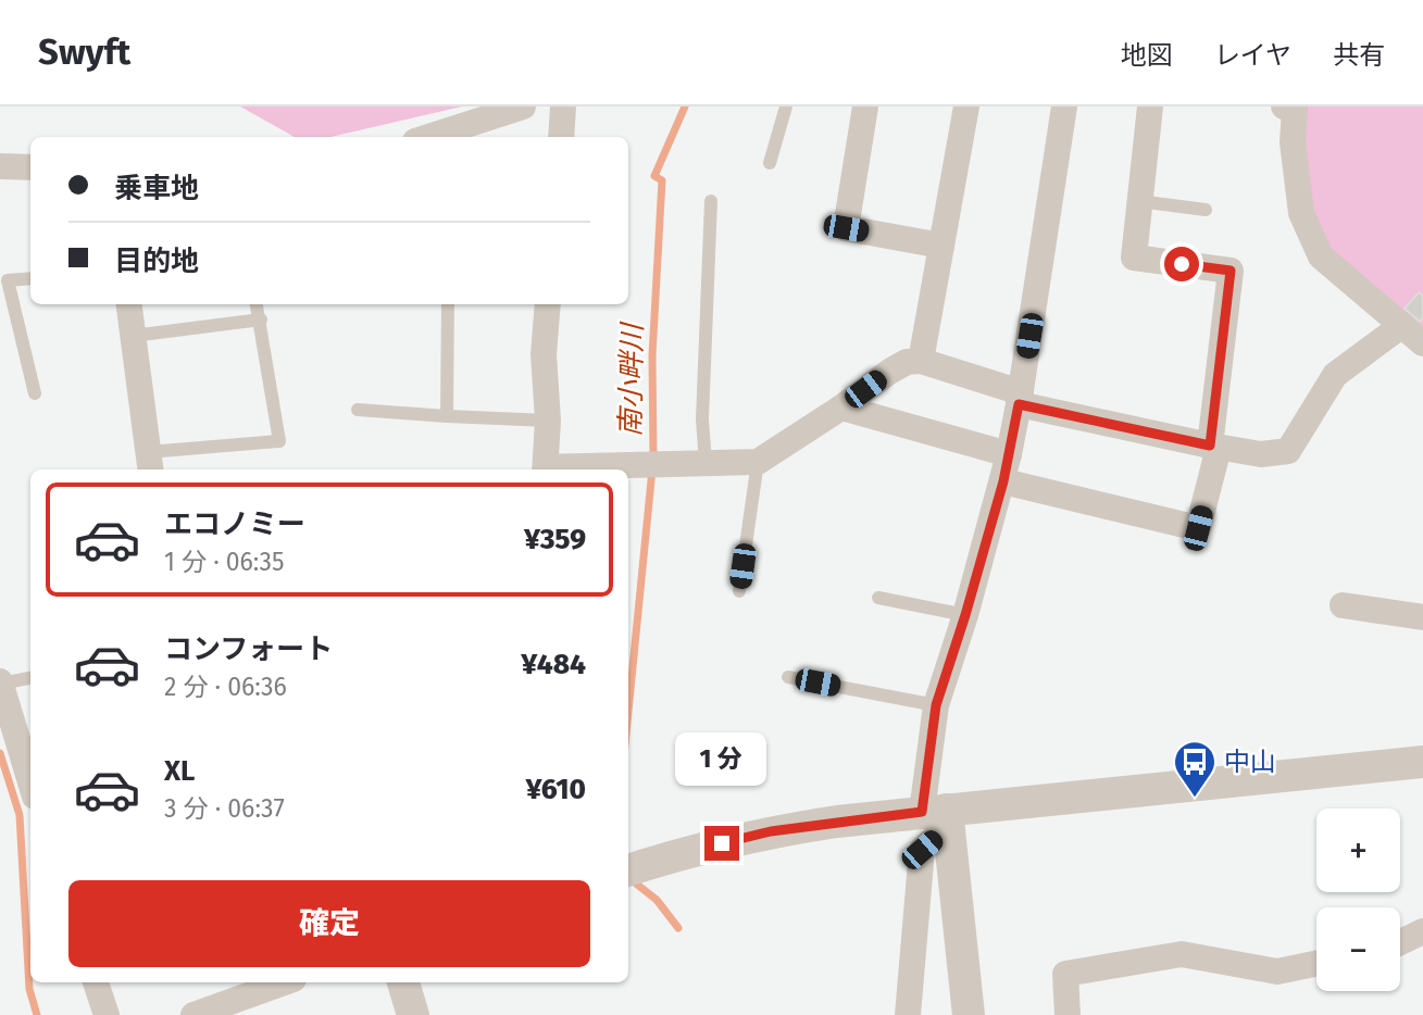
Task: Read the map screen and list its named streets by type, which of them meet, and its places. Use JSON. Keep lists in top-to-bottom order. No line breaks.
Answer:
{"water":["南小畔川"],"places":{"bus stop":["中山"]},"page":{"header":"Swyft","nav":["地図","レイヤ","共有"],"banner":["乗車地","目的地"],"list":[{"name":"エコノミー","note":"1 分 · 06:35","value":"¥359"},{"name":"コンフォート","note":"2 分 · 06:36","value":"¥484"},{"name":"XL","note":"3 分 · 06:37","value":"¥610"}],"bubble":"1 分","map_buttons":["+","−"],"buttons":"確定"}}
